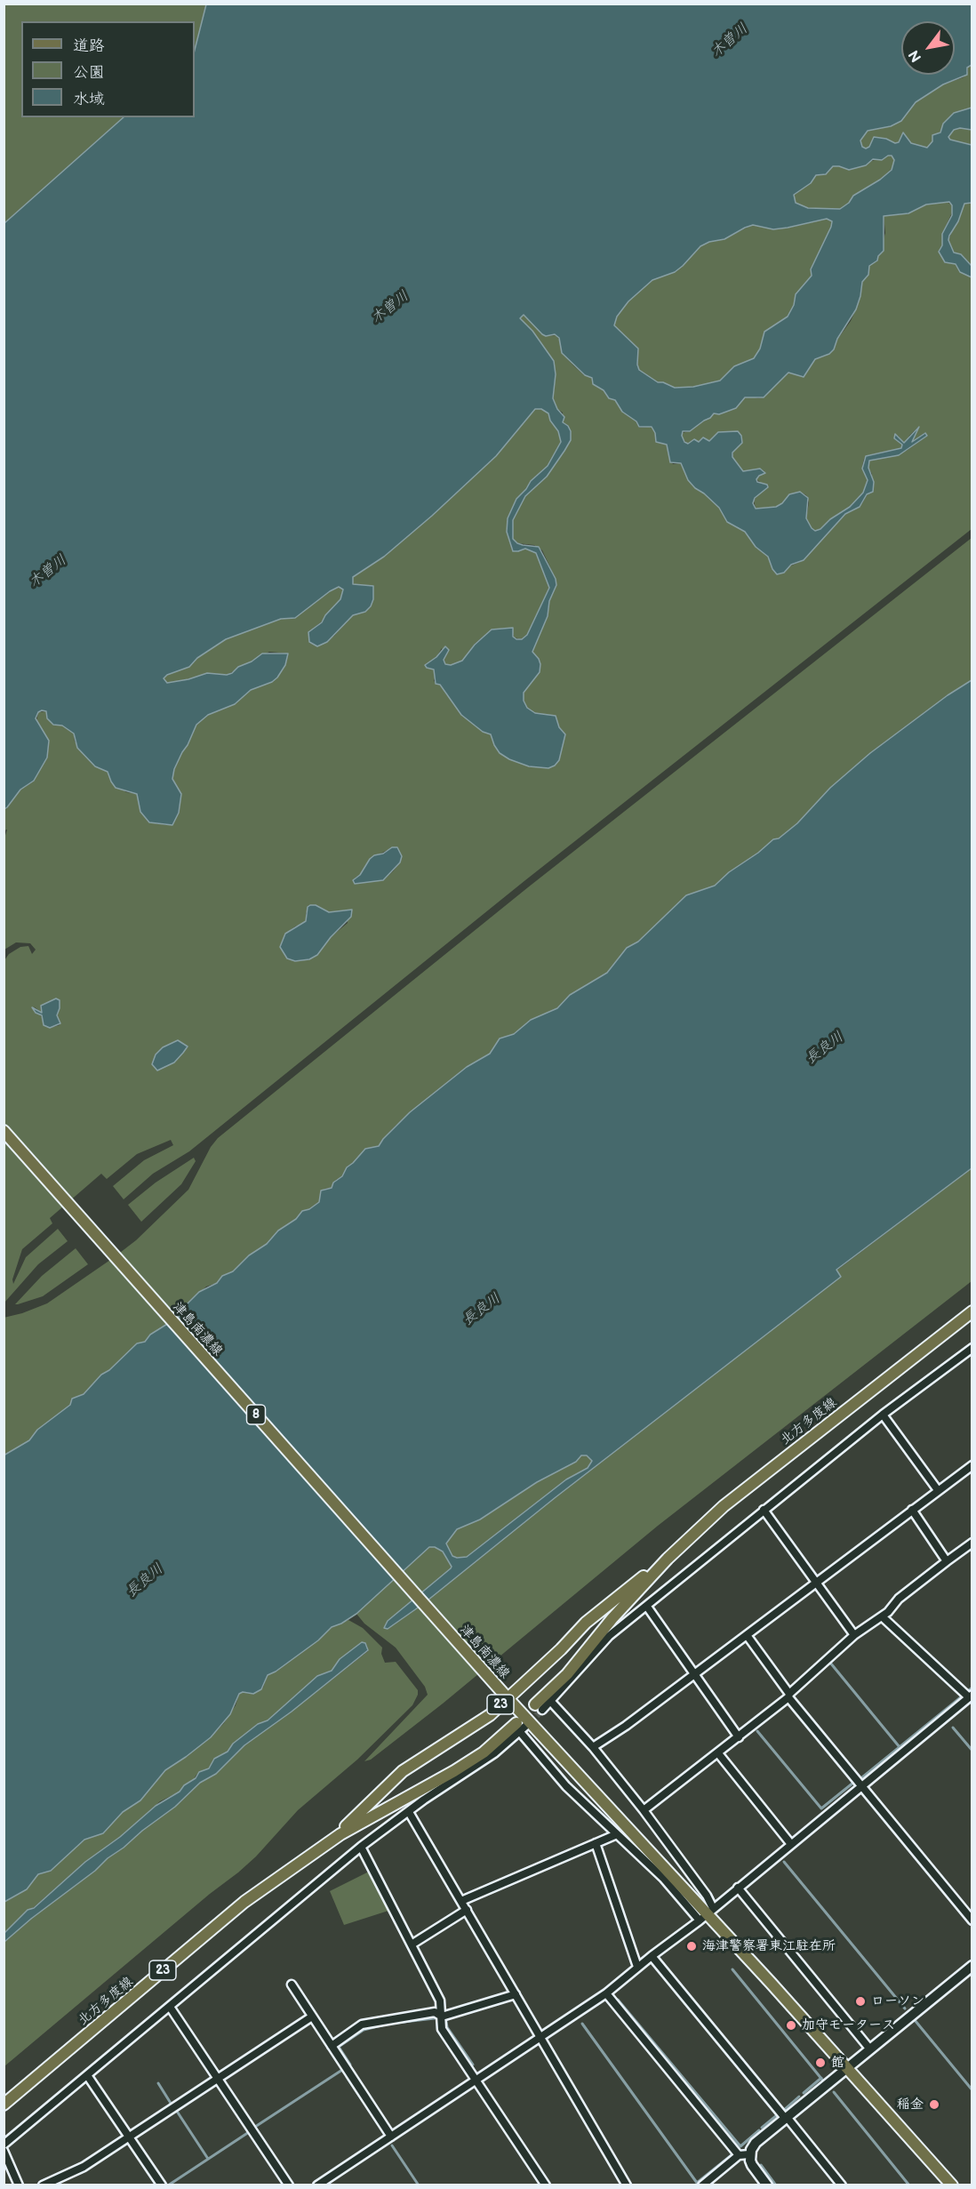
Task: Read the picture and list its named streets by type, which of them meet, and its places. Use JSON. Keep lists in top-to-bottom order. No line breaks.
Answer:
{"streets":{"main road":["津島南濃線","8","北方多度線","23"]},"crossings":[["津島南濃線","23"],["北方多度線","23"]],"water":["木曽川","長良川"],"places":["海津警察署東江駐在所","ローソン","加守モータース","館","稲金"],"legend":["道路","公園","水域"],"north":"bottom left"}
